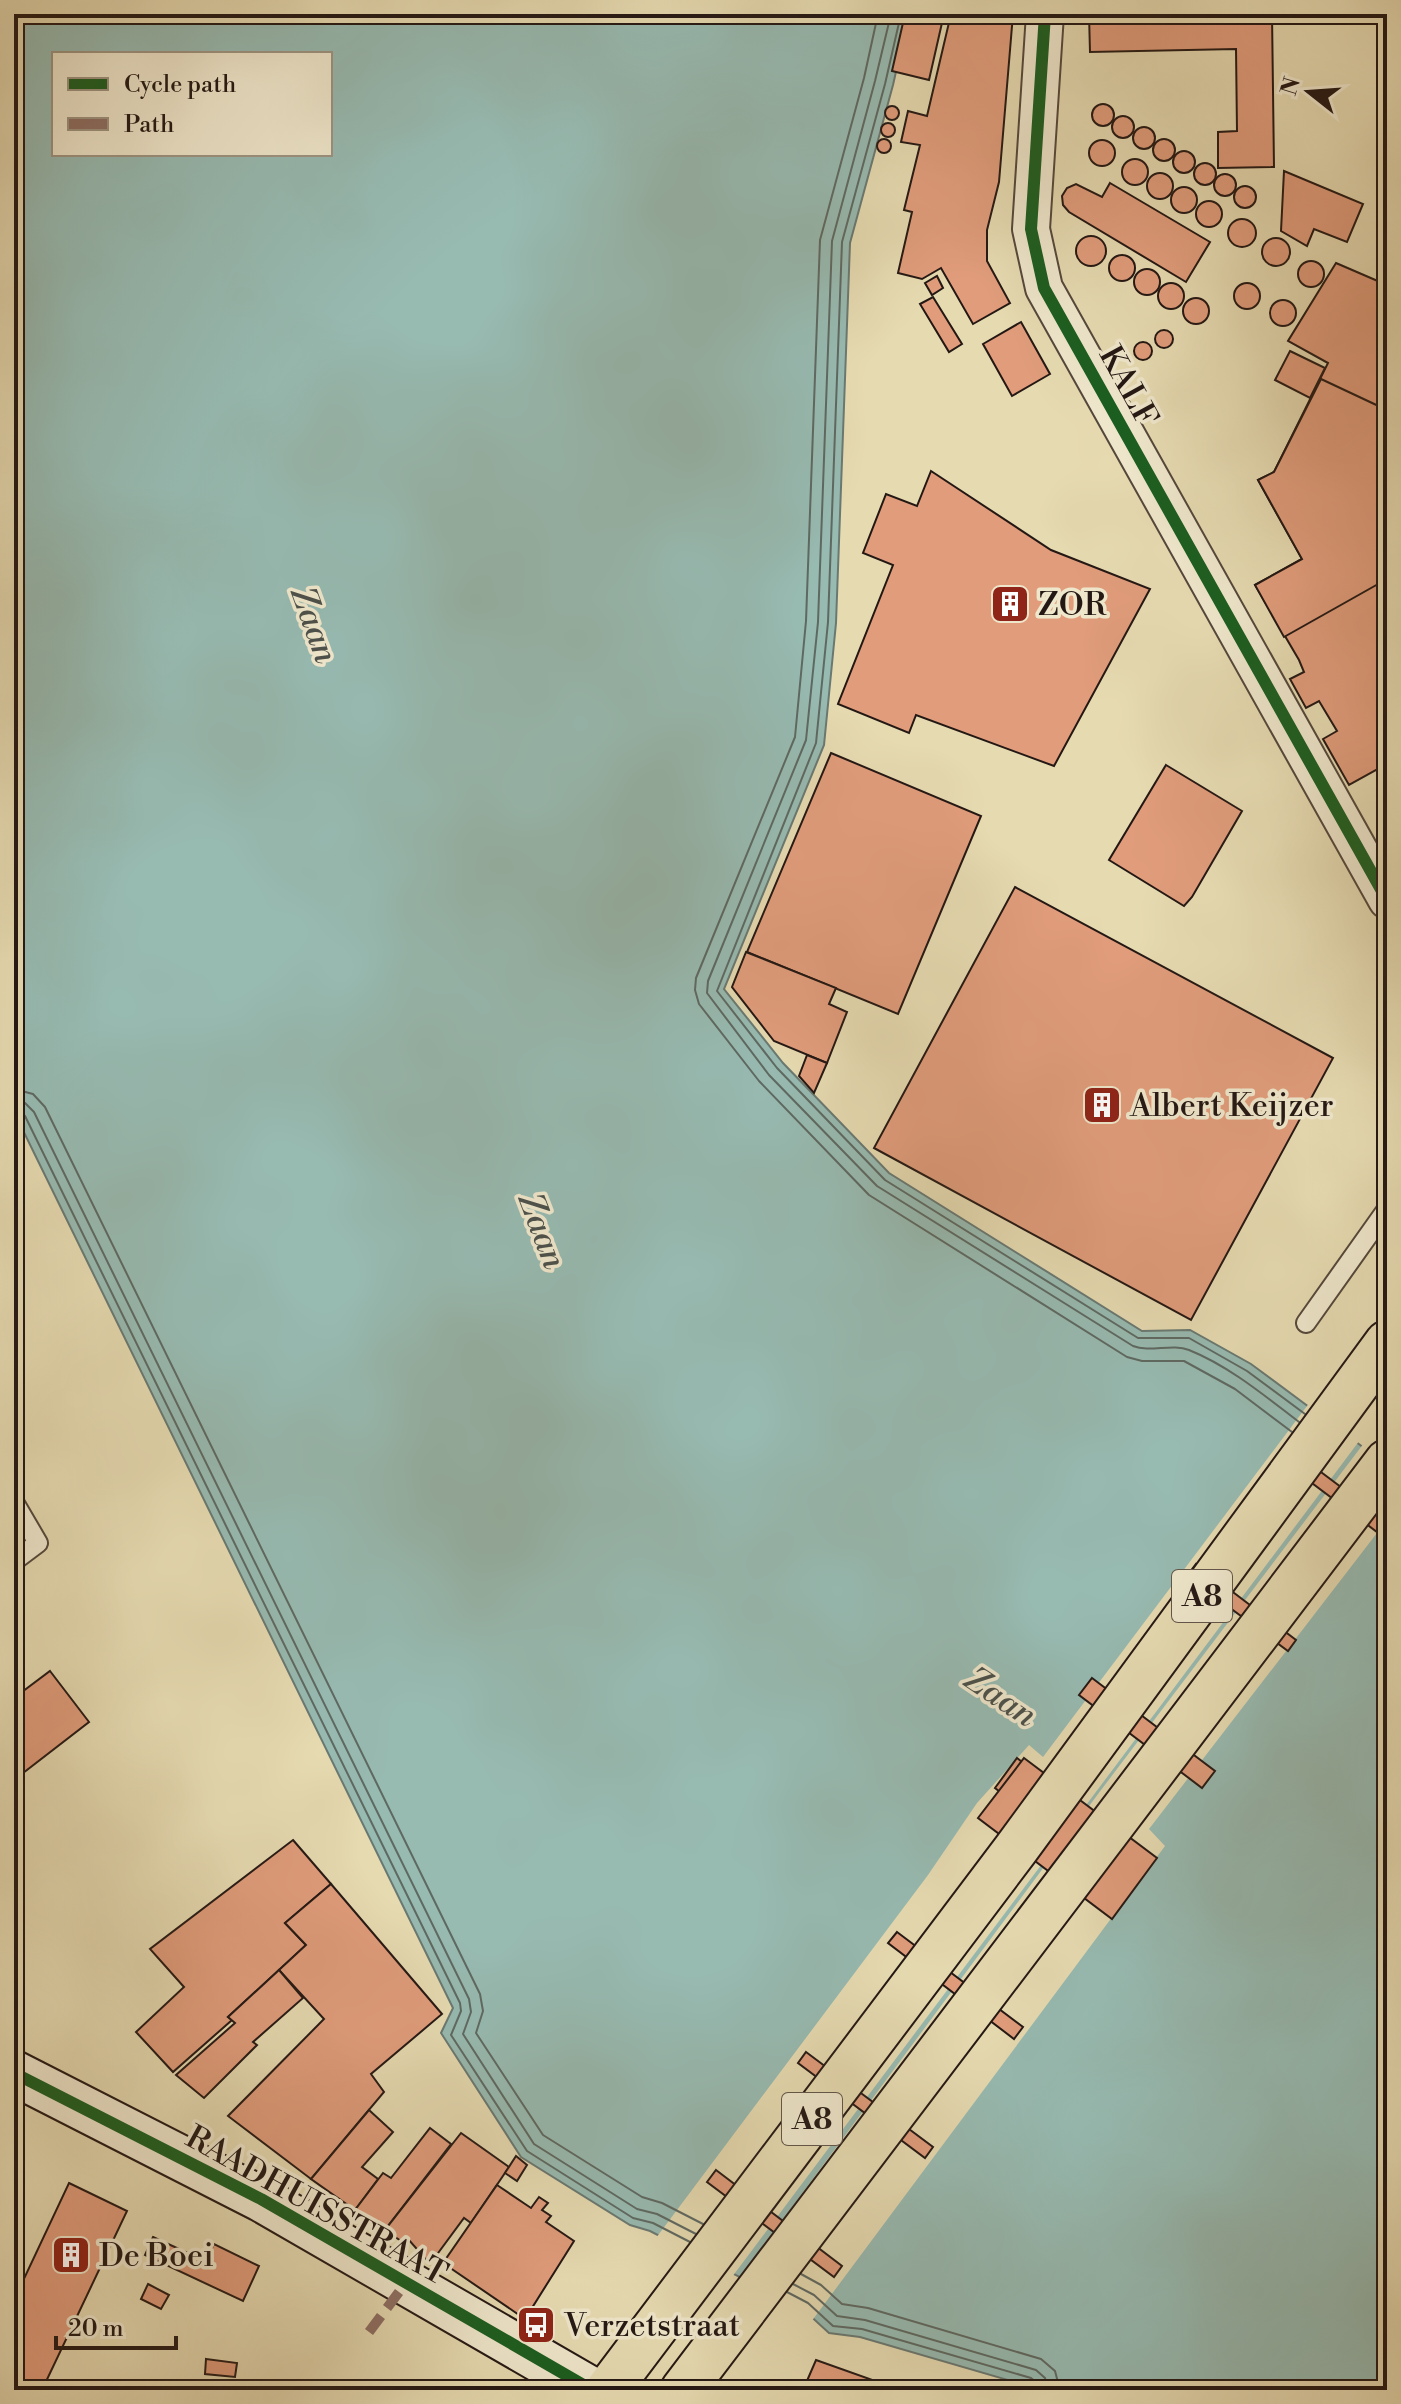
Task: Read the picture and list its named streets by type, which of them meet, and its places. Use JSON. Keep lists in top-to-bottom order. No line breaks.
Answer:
{"streets":{"highway":["A8"],"street":["KALF","RAADHUISSTRAAT"]},"water":["Zaan"],"places":{"building":["ZOR","Albert Keijzer","De Boei"],"bus stop":["Verzetstraat"]},"legend":["Cycle path","Path"],"scale_bar":"20 m","north":"left"}
